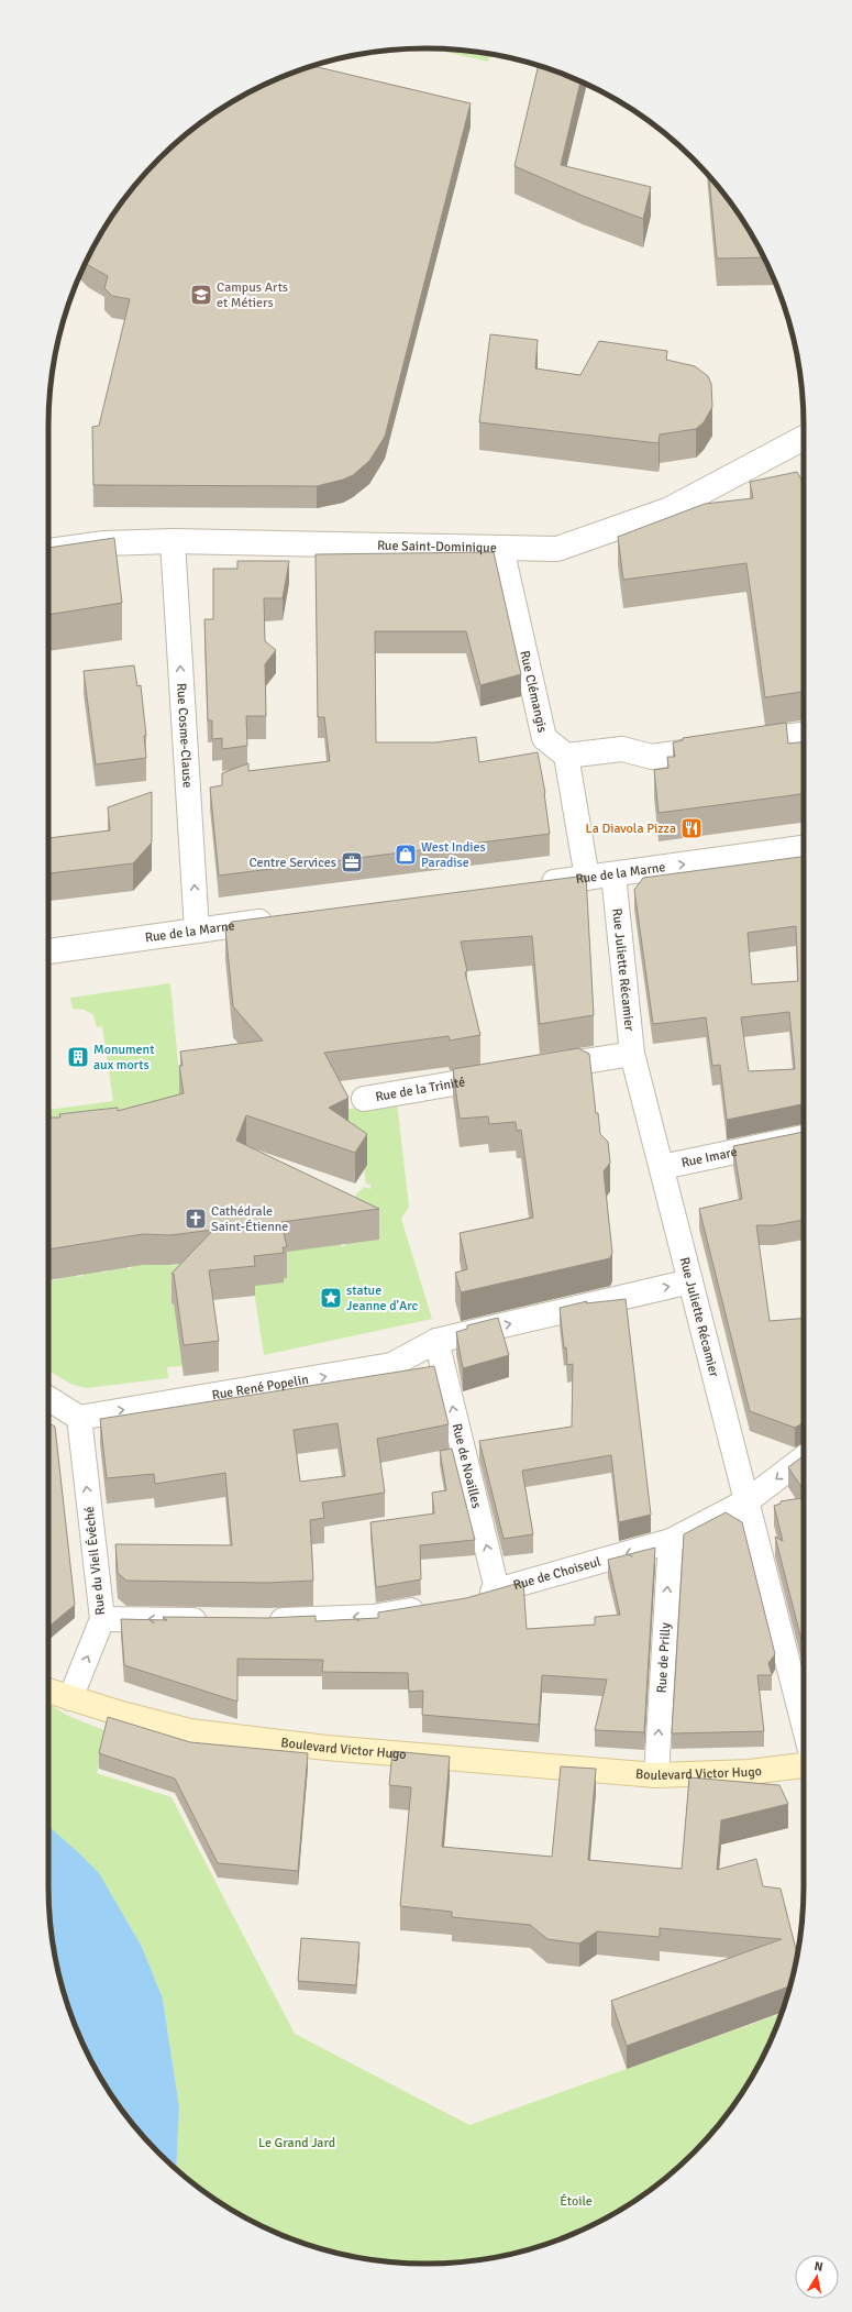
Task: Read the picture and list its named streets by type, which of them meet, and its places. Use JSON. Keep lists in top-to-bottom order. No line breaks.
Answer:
{"streets":{"main road":["Boulevard Victor Hugo"],"street":["Rue Saint-Dominique","Rue Clémangis","Rue Cosme-Clause","Rue de la Marne","Rue Juliette Récamier","Rue de la Trinité","Rue Imare","Rue René Popelin","Rue de Noailles","Rue du Vieil Évêché","Rue de Choiseul","Rue de Prilly"]},"crossings":[["Rue Saint-Dominique","Rue Clémangis"],["Rue Saint-Dominique","Rue Cosme-Clause"],["Rue Cosme-Clause","Rue de la Marne"],["Rue de la Marne","Rue Juliette Récamier"],["Rue Juliette Récamier","Rue Imare"],["Rue Juliette Récamier","Rue René Popelin"],["Rue Juliette Récamier","Rue de Choiseul"],["Rue René Popelin","Rue de Noailles"],["Rue René Popelin","Rue du Vieil Évêché"],["Rue de Noailles","Rue de Choiseul"],["Rue du Vieil Évêché","Boulevard Victor Hugo"],["Rue de Choiseul","Rue de Prilly"],["Rue de Prilly","Boulevard Victor Hugo"]],"one_way":["Rue Cosme-Clause","Rue René Popelin","Rue de Noailles","Rue du Vieil Évêché","Rue de Choiseul","Rue de Prilly"],"parks":["Le Grand Jard","Étoile"],"places":{"school or university":["Campus Arts et Métiers"],"restaurant":["La Diavola Pizza"],"shop":["West Indies Paradise"],"office":["Centre Services"],"building":["Monument aux morts"],"church":["Cathédrale Saint-Étienne"],"place":["statue Jeanne d'Arc"]},"north":"top"}
